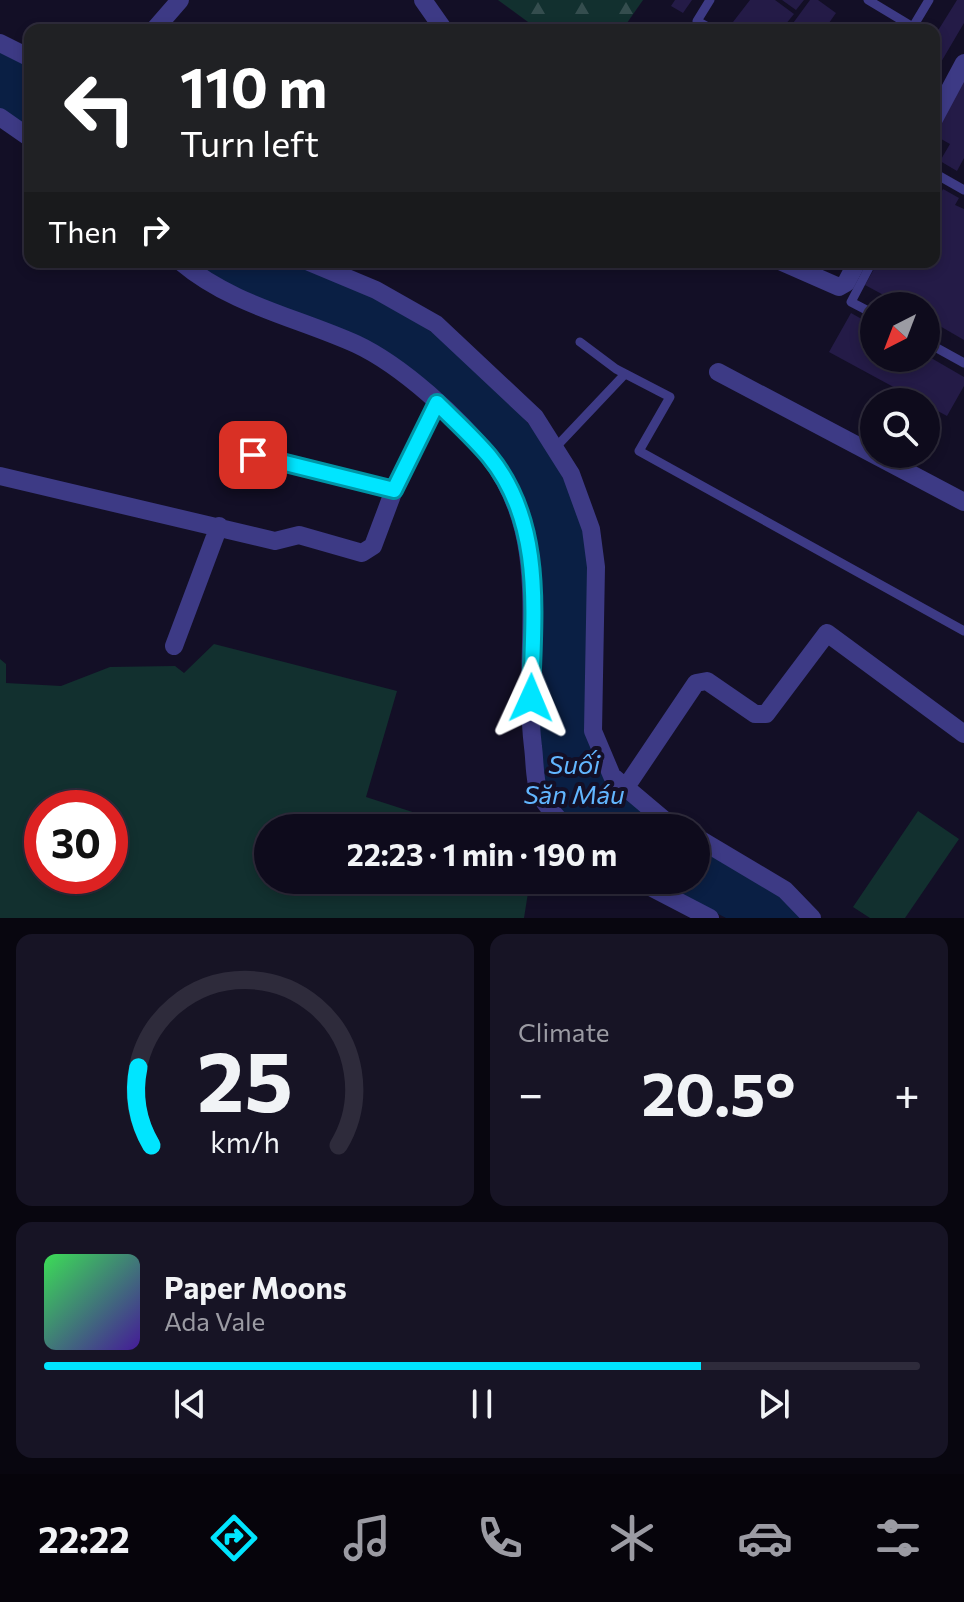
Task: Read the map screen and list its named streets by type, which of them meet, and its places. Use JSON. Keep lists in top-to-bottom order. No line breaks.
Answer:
{"water":["Suối Săn Máu"],"north":"bottom left","page":{"turn":["110 m","Turn left"],"then":"Then","limit":"30","trip":"22:23 · 1 min · 190 m","tile":"Climate","heat":["−","20.5°","+"],"song":["Paper Moons","Ada Vale"],"tabs":"22:22","gauge":["25","km/h"]}}
